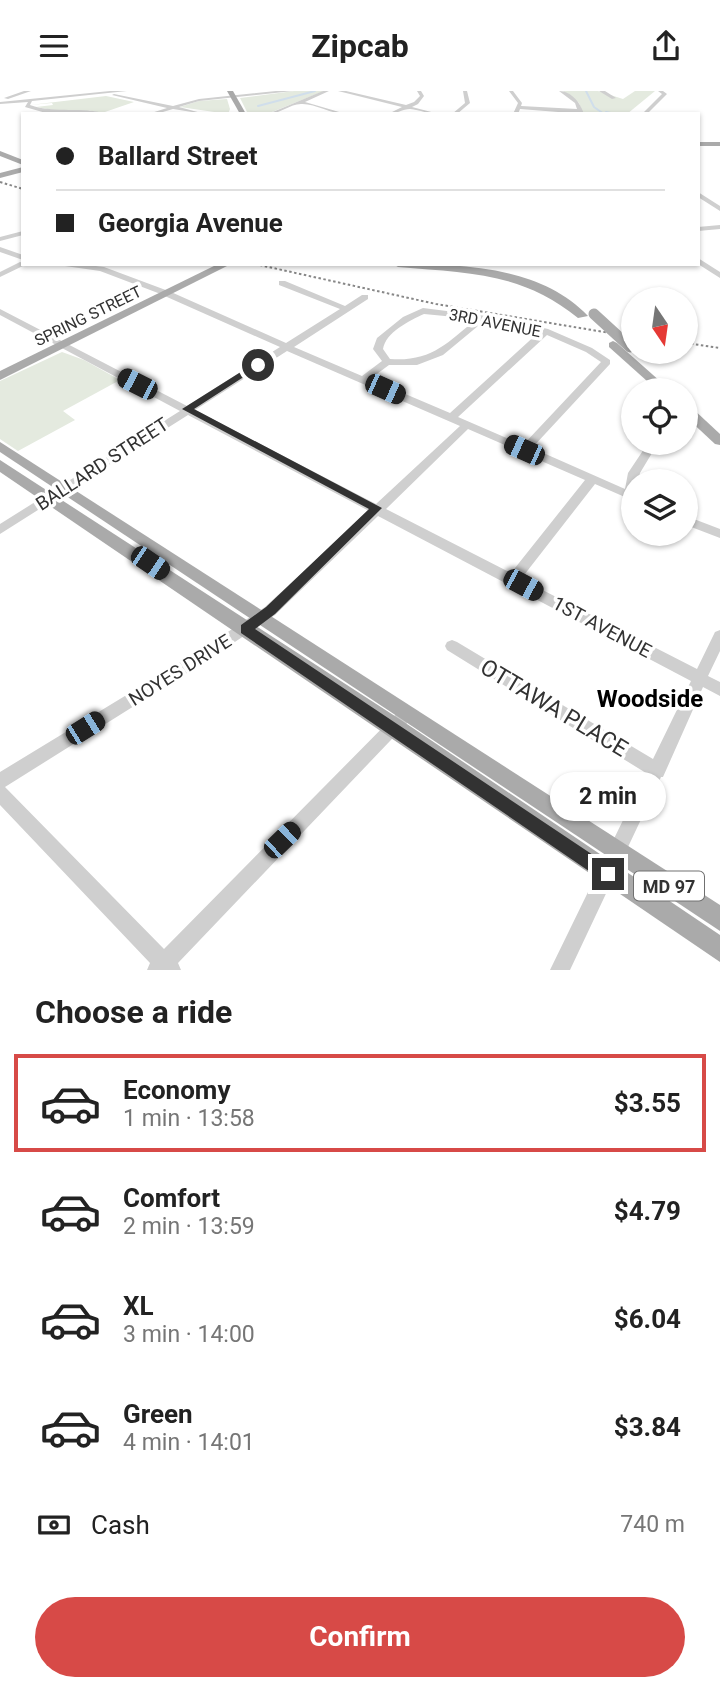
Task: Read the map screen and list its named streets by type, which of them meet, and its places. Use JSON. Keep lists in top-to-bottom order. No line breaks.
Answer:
{"streets":{"main road":["SPRING STREET","MD 97"],"street":["3RD AVENUE","BALLARD STREET","1ST AVENUE","NOYES DRIVE","OTTAWA PLACE"]},"crossings":[["SPRING STREET","1ST AVENUE"],["BALLARD STREET","1ST AVENUE"],["BALLARD STREET","MD 97"],["1ST AVENUE","NOYES DRIVE"],["NOYES DRIVE","MD 97"]],"districts":["Woodside"],"north":"bottom","page":{"header":"Zipcab","banner":["Ballard Street","Georgia Avenue"],"bubble":"2 min","heading":"Choose a ride","list":[{"name":"Economy","note":"1 min · 13:58","value":"$3.55"},{"name":"Comfort","note":"2 min · 13:59","value":"$4.79"},{"name":"XL","note":"3 min · 14:00","value":"$6.04"},{"name":"Green","note":"4 min · 14:01","value":"$3.84"}],"pay":["Cash","740 m"],"buttons":"Confirm"}}
